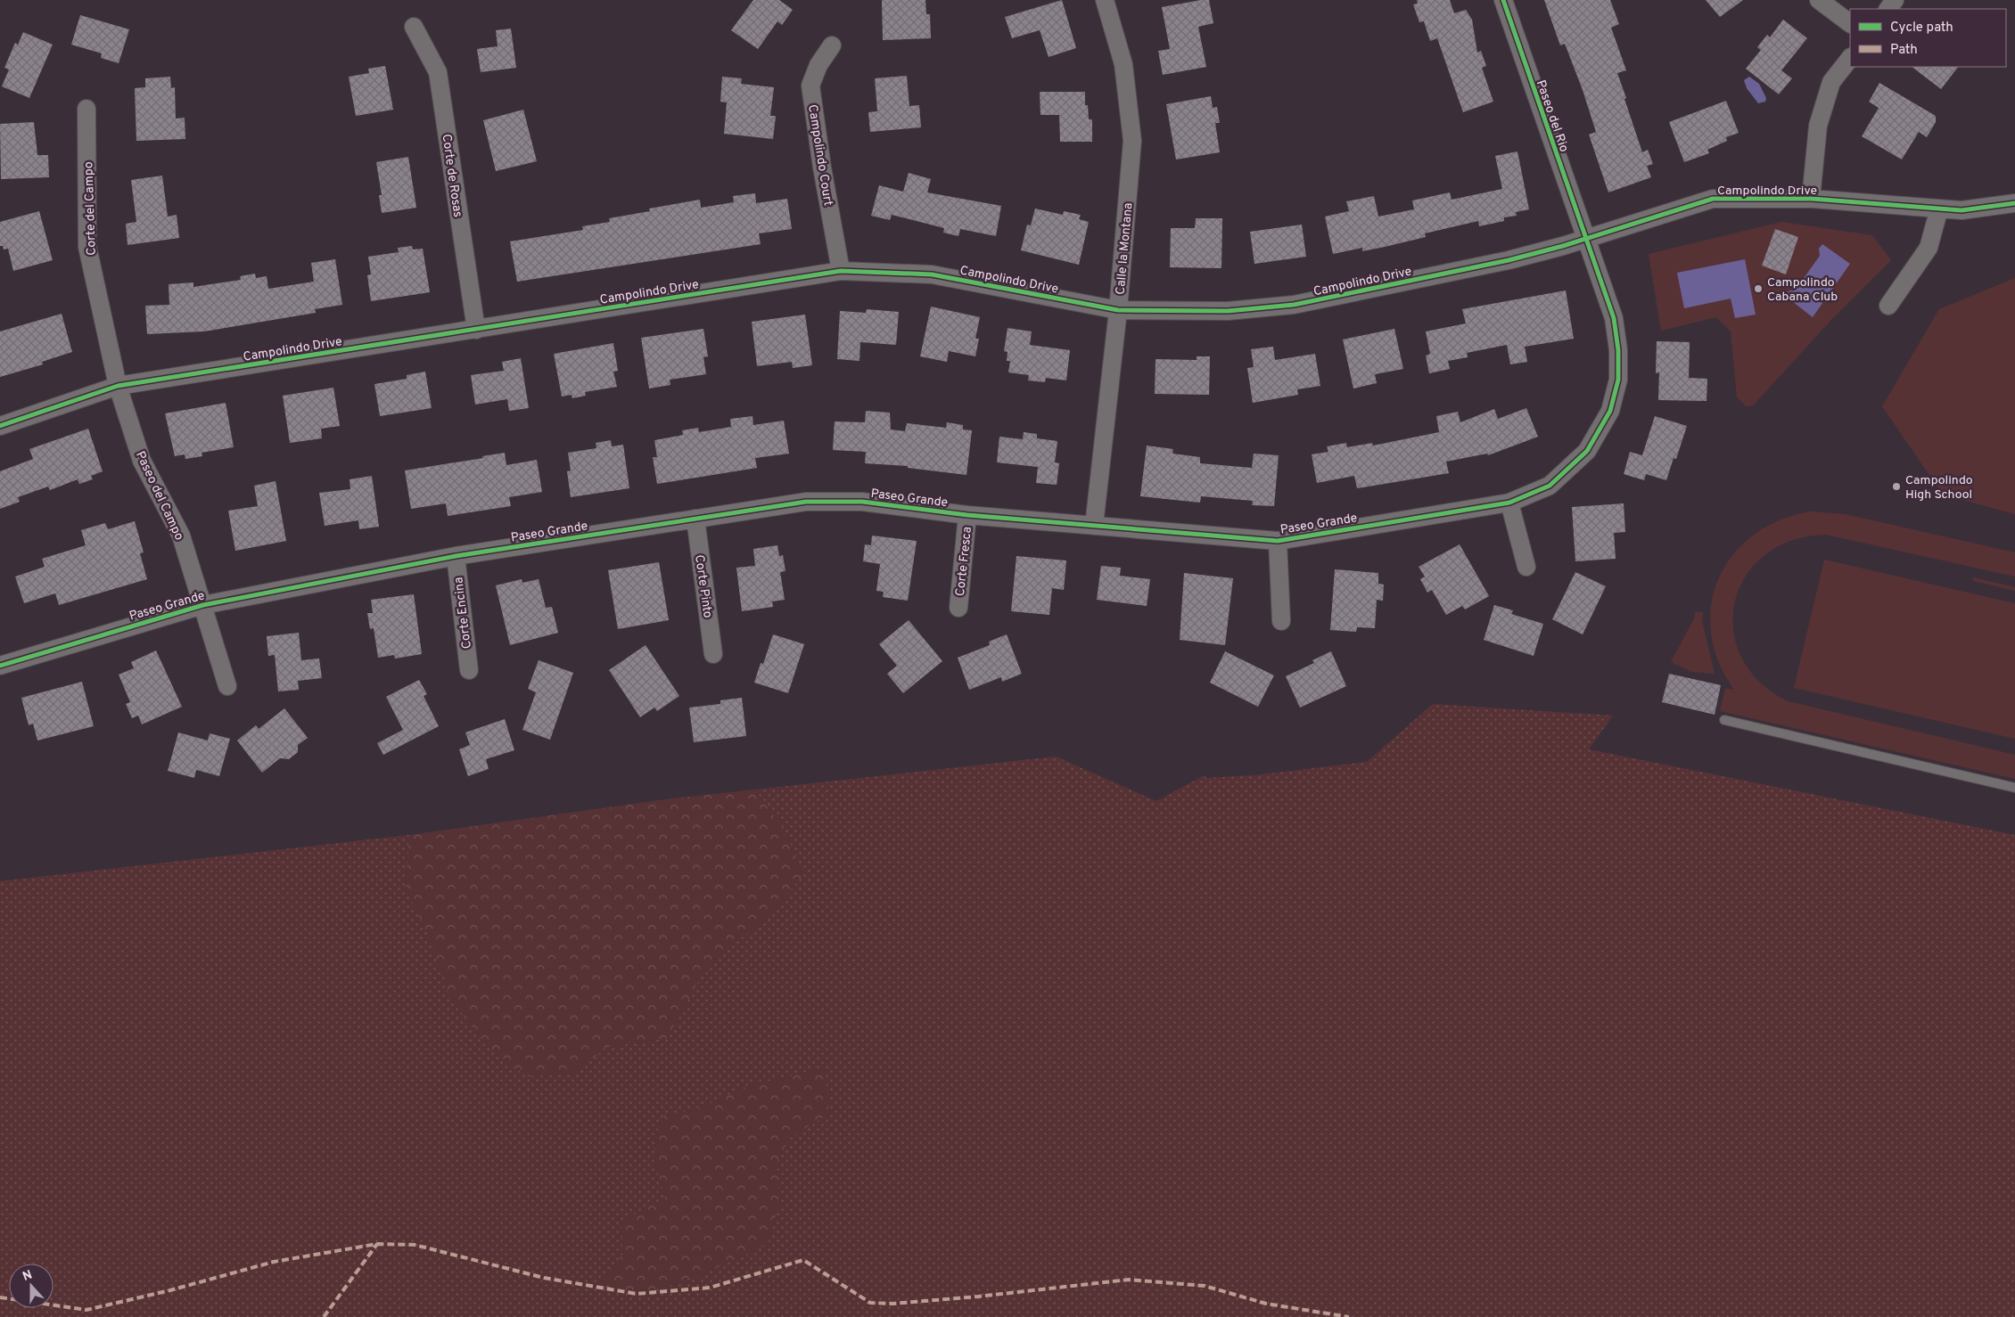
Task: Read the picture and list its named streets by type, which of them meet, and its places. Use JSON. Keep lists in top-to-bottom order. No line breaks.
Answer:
{"streets":{"street":["Paseo del Rio","Campolindo Court","Corte de Rosas","Campolindo Drive","Corte del Campo","Calle la Montana","Paseo del Campo","Paseo Grande","Corte Fresca","Corte Pinto","Corte Encina"]},"crossings":[["Paseo del Rio","Campolindo Drive"],["Paseo del Rio","Paseo Grande"],["Campolindo Court","Campolindo Drive"],["Corte de Rosas","Campolindo Drive"],["Campolindo Drive","Corte del Campo"],["Campolindo Drive","Calle la Montana"],["Campolindo Drive","Paseo del Campo"],["Campolindo Drive","Paseo Grande"],["Corte del Campo","Paseo del Campo"],["Calle la Montana","Paseo Grande"],["Paseo del Campo","Paseo Grande"],["Paseo Grande","Corte Fresca"],["Paseo Grande","Corte Pinto"],["Paseo Grande","Corte Encina"]],"places":["Campolindo Cabana Club","Campolindo High School"],"legend":["Cycle path","Path"],"north":"top"}
